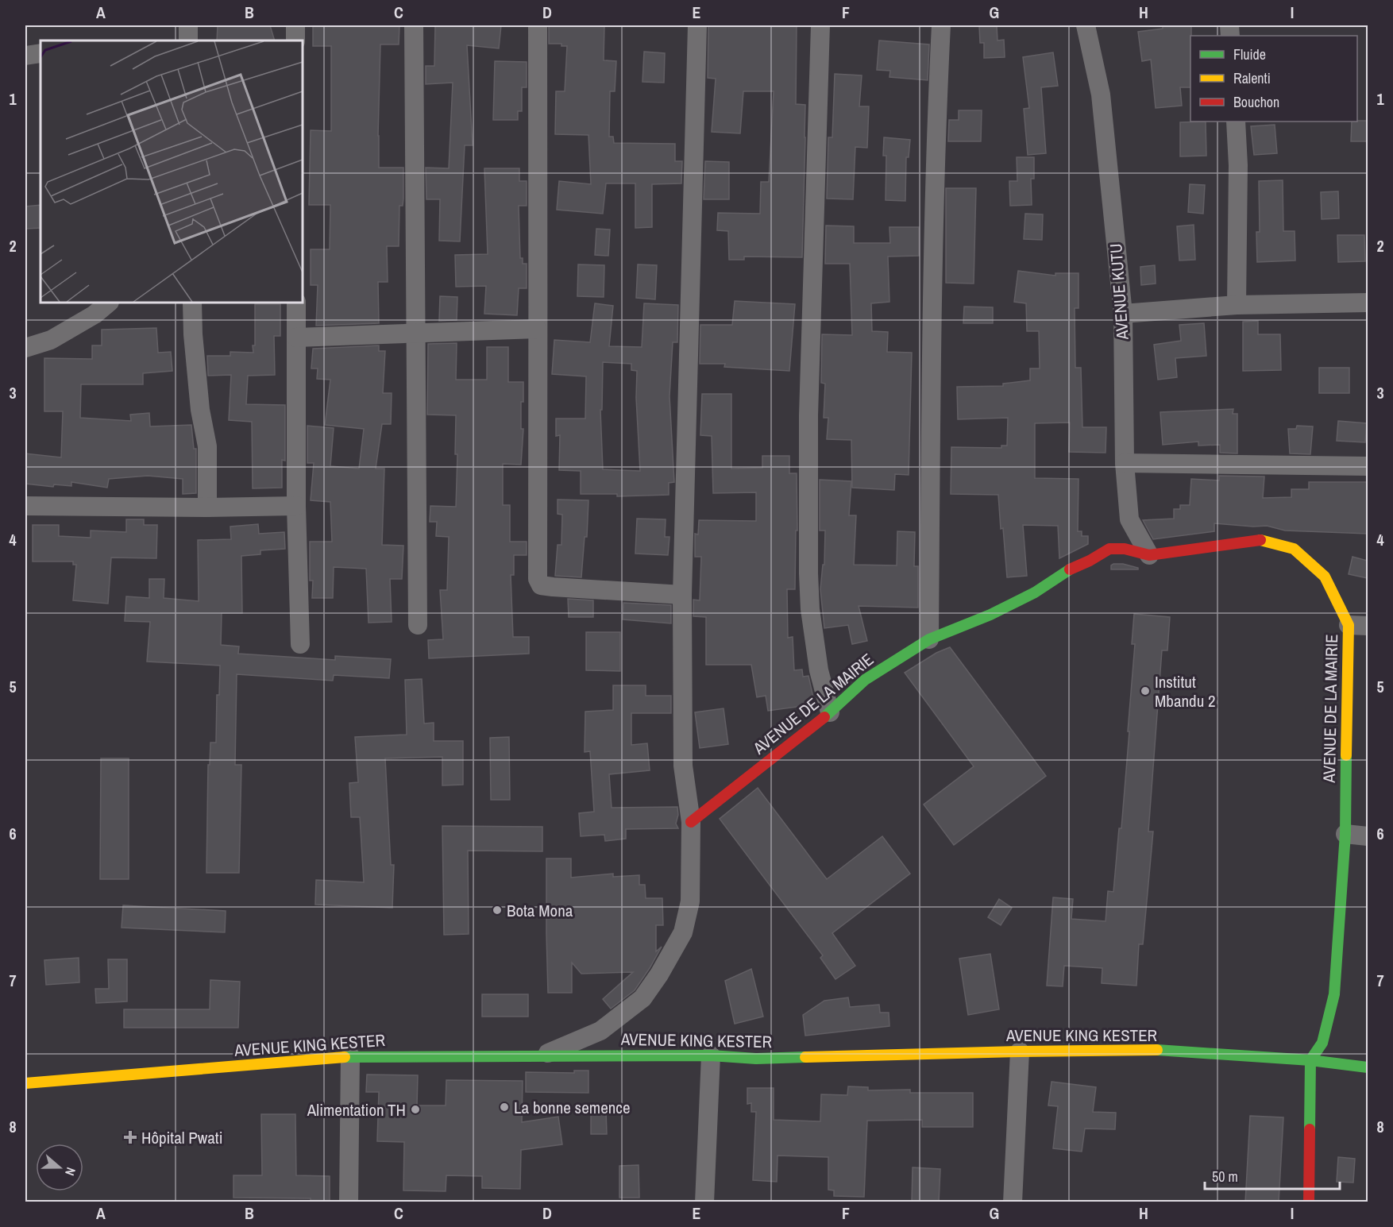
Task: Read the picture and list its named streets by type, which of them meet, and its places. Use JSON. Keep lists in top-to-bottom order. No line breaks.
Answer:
{"streets":{"street":["AVENUE KUTU","AVENUE DE LA MAIRIE","AVENUE KING KESTER"]},"crossings":[["AVENUE KUTU","AVENUE DE LA MAIRIE"],["AVENUE DE LA MAIRIE","AVENUE KING KESTER"]],"places":{"other":["Institut Mbandu 2","Bota Mona","La bonne semence","Alimentation TH"],"health":["Hôpital Pwati"]},"legend":["Fluide","Ralenti","Bouchon"],"scale_bar":"50 m","north":"right","grid":{"columns":["A","B","C","D","E","F","G","H","I"],"rows":["1","2","3","4","5","6","7","8"]}}
